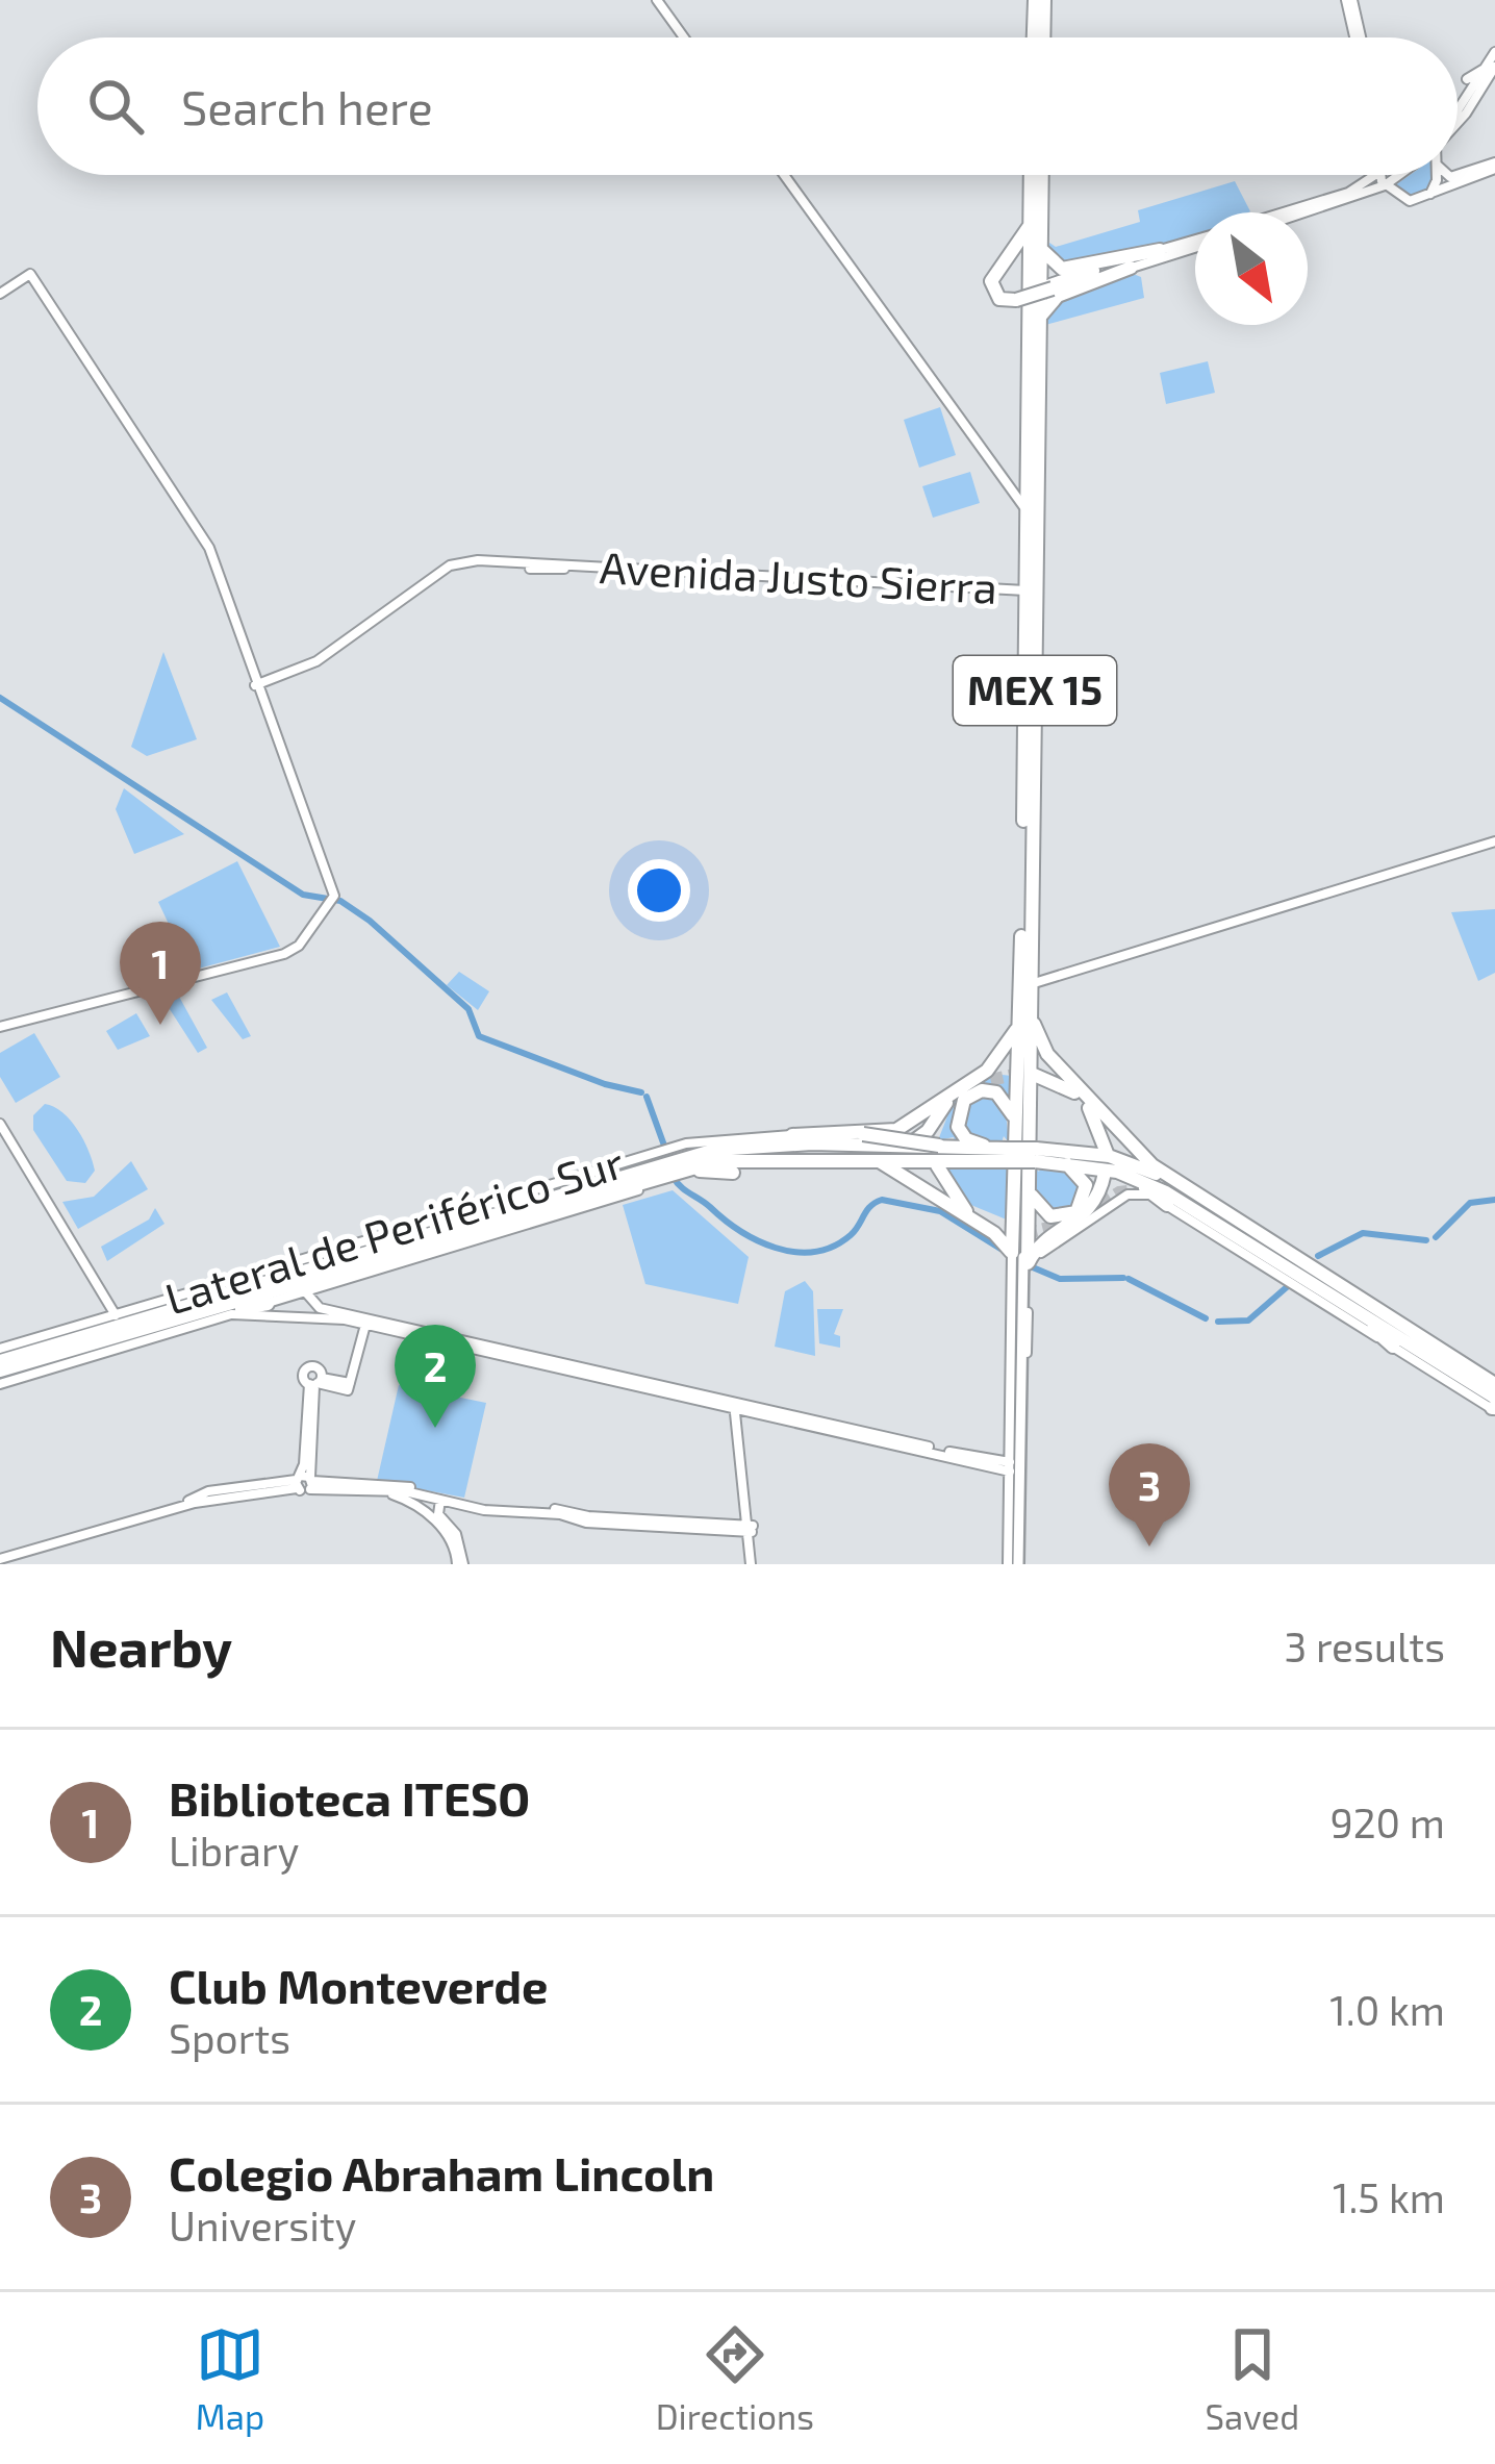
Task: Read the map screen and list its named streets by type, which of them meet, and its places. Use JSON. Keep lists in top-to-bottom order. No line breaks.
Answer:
{"streets":{"highway":["MEX 15"],"street":["Avenida Justo Sierra","Lateral de Periférico Sur"]},"crossings":[["Avenida Justo Sierra","MEX 15"]],"north":"bottom right","page":{"search":"Search here","pins":["1","2","3"],"heading":["Nearby","3 results"],"list":[{"mark":"1","name":"Biblioteca ITESO","note":"Library","value":"920 m"},{"mark":"2","name":"Club Monteverde","note":"Sports","value":"1.0 km"},{"mark":"3","name":"Colegio Abraham Lincoln","note":"University","value":"1.5 km"}],"nav":["Map","Directions","Saved"]}}
